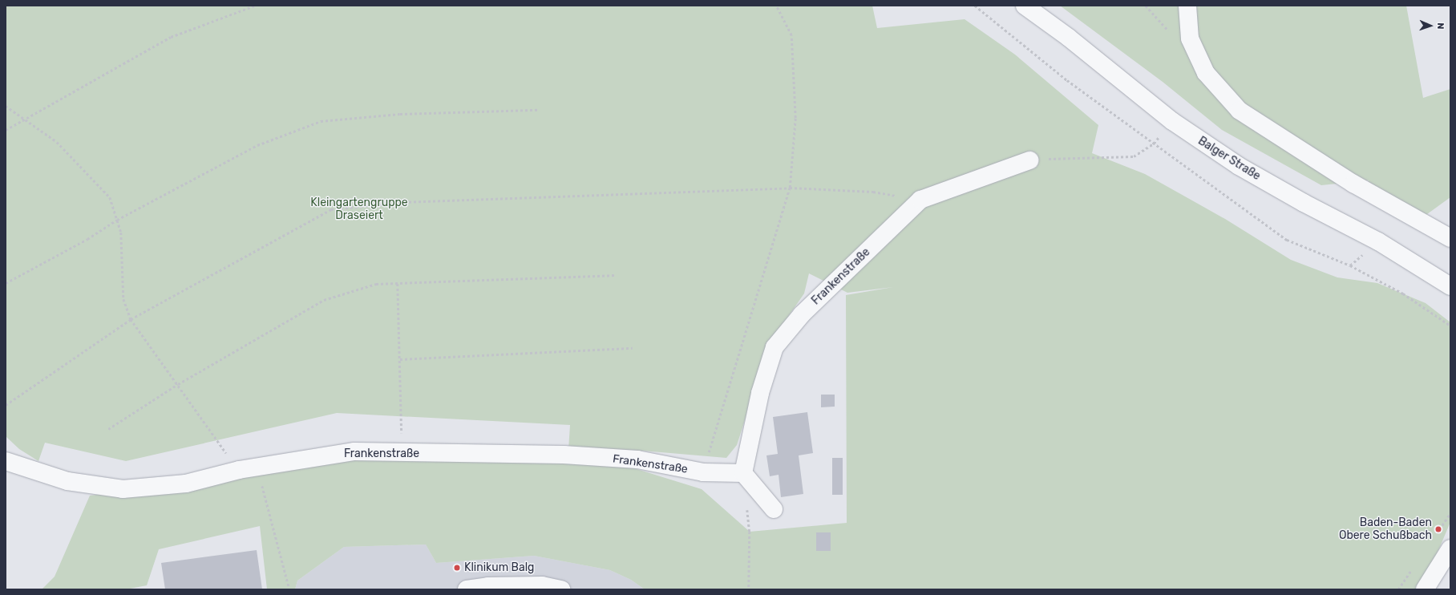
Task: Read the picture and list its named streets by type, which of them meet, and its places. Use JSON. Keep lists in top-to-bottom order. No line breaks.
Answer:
{"streets":{"street":["Balger Straße","Frankenstraße"]},"parks":["Kleingartengruppe Draseiert"],"places":["Baden-Baden Obere Schußbach","Klinikum Balg"],"north":"right"}
